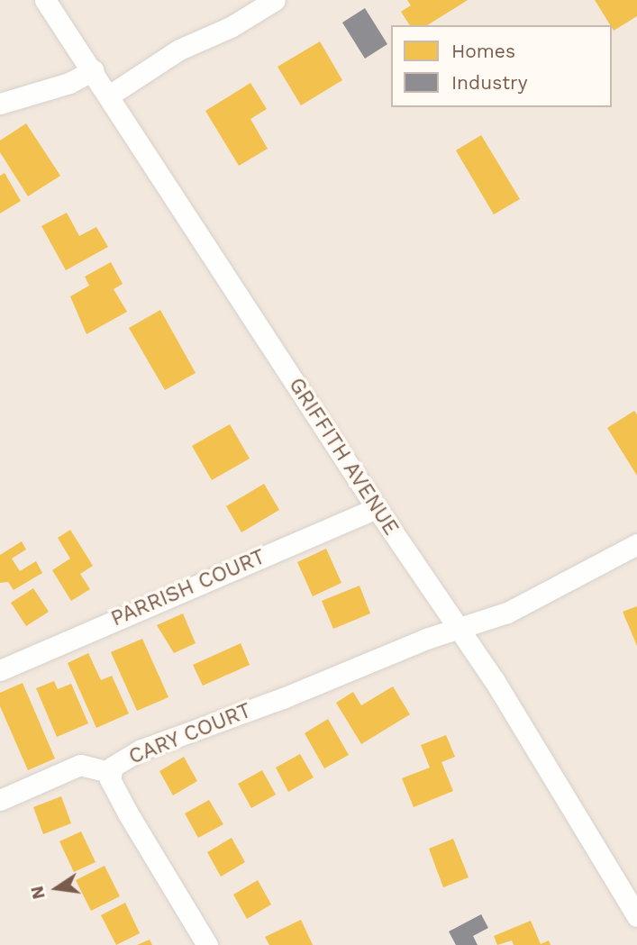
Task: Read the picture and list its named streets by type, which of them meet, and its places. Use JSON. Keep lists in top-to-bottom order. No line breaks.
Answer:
{"streets":{"street":["GRIFFITH AVENUE","PARRISH COURT","CARY COURT"]},"crossings":[["GRIFFITH AVENUE","PARRISH COURT"],["GRIFFITH AVENUE","CARY COURT"]],"legend":["Homes","Industry"],"north":"left"}
